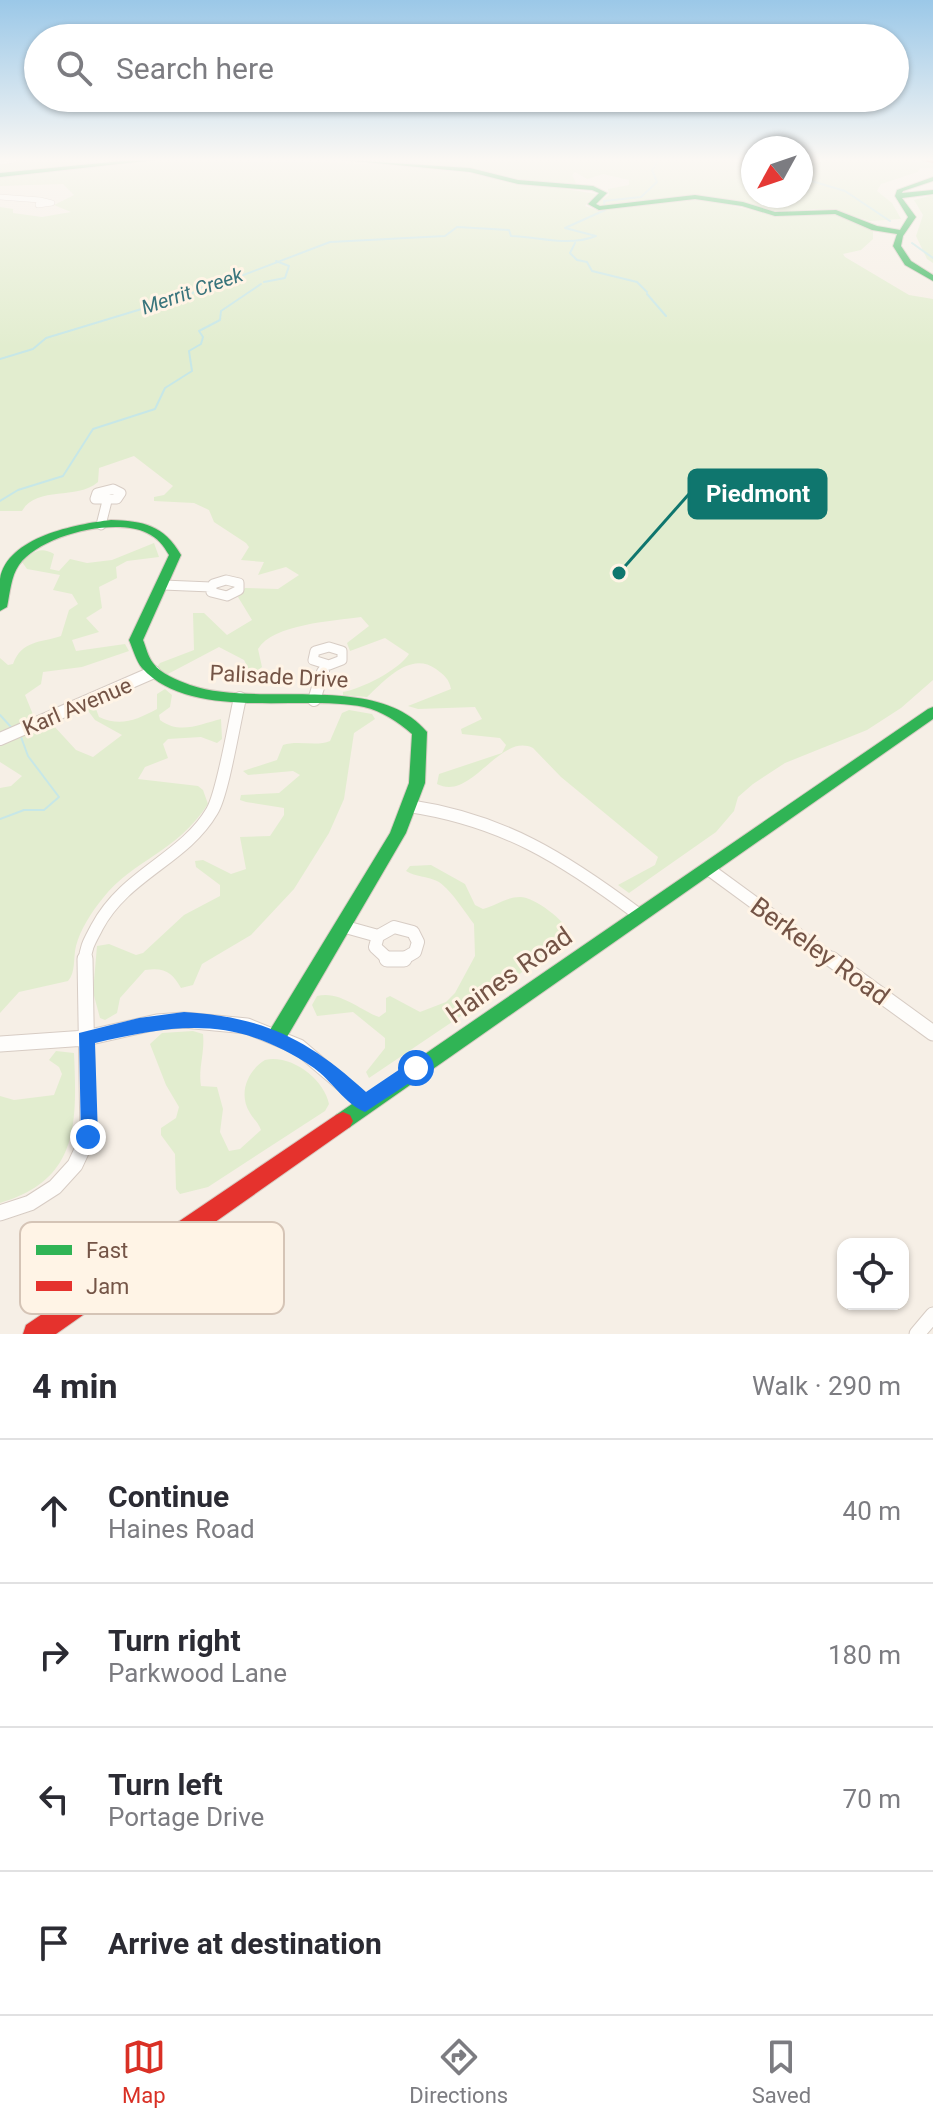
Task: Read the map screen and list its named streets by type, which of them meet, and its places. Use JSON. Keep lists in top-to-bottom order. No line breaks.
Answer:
{"streets":{"street":["Palisade Drive","Karl Avenue","Berkeley Road","Haines Road"]},"crossings":[["Palisade Drive","Karl Avenue"],["Berkeley Road","Haines Road"]],"water":["Merrit Creek"],"places":["Piedmont"],"legend":["Fast","Jam"],"north":"bottom left","page":{"search":"Search here","heading":["4 min","Walk · 290 m"],"list":[["Continue","Haines Road","40 m"],["Turn right","Parkwood Lane","180 m"],["Turn left","Portage Drive","70 m"],"Arrive at destination"],"nav":["Map","Directions","Saved"]}}
